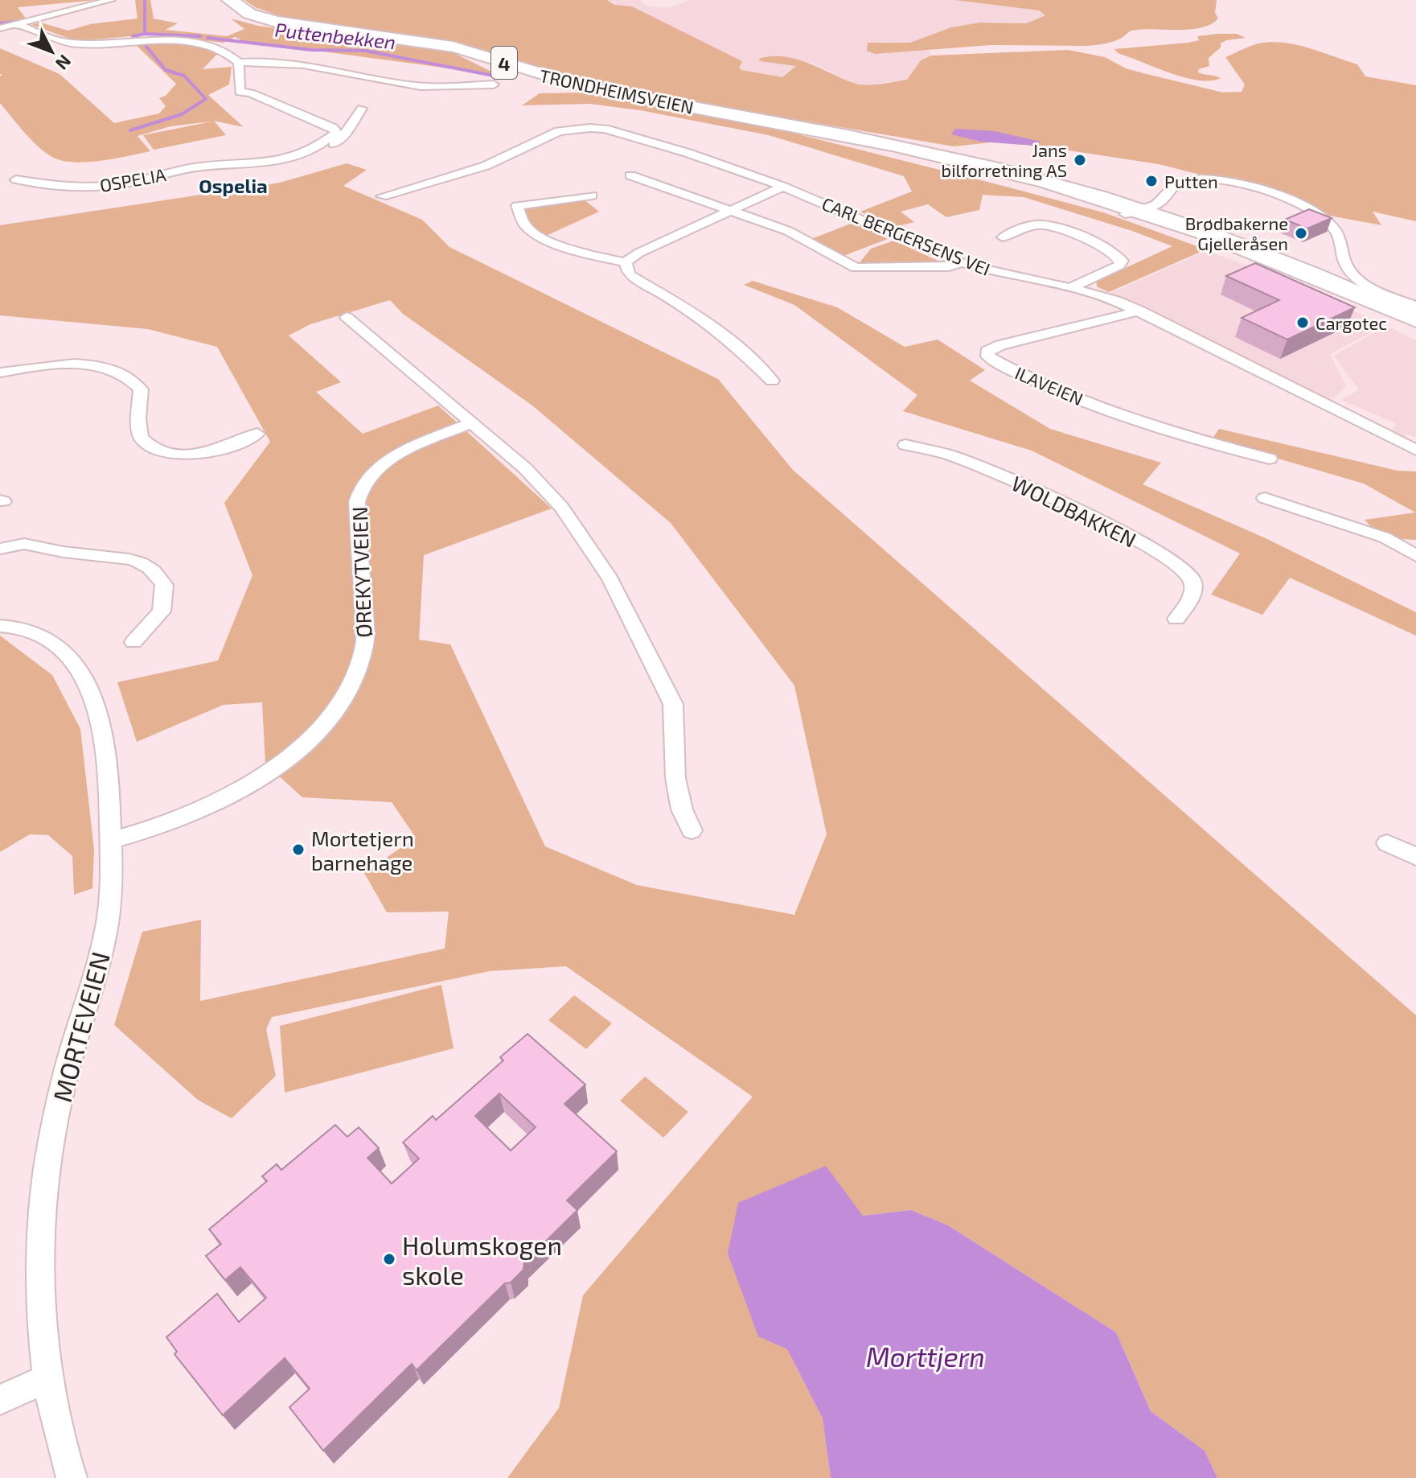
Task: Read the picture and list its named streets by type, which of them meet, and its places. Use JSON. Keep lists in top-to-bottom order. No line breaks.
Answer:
{"streets":{"highway":["4","TRONDHEIMSVEIEN"],"street":["OSPELIA","CARL BERGERSENS VEI","ILAVEIEN","WOLDBAKKEN","ØREKYTVEIEN","MORTEVEIEN"]},"crossings":[["CARL BERGERSENS VEI","ILAVEIEN"],["ØREKYTVEIEN","MORTEVEIEN"]],"districts":["Ospelia"],"water":["Puttenbekken","Morttjern"],"places":["Jans bilforretning AS","Putten","Brødbakerne Gjelleråsen","Cargotec","Mortetjern barnehage","Holumskogen skole"],"north":"bottom right"}
